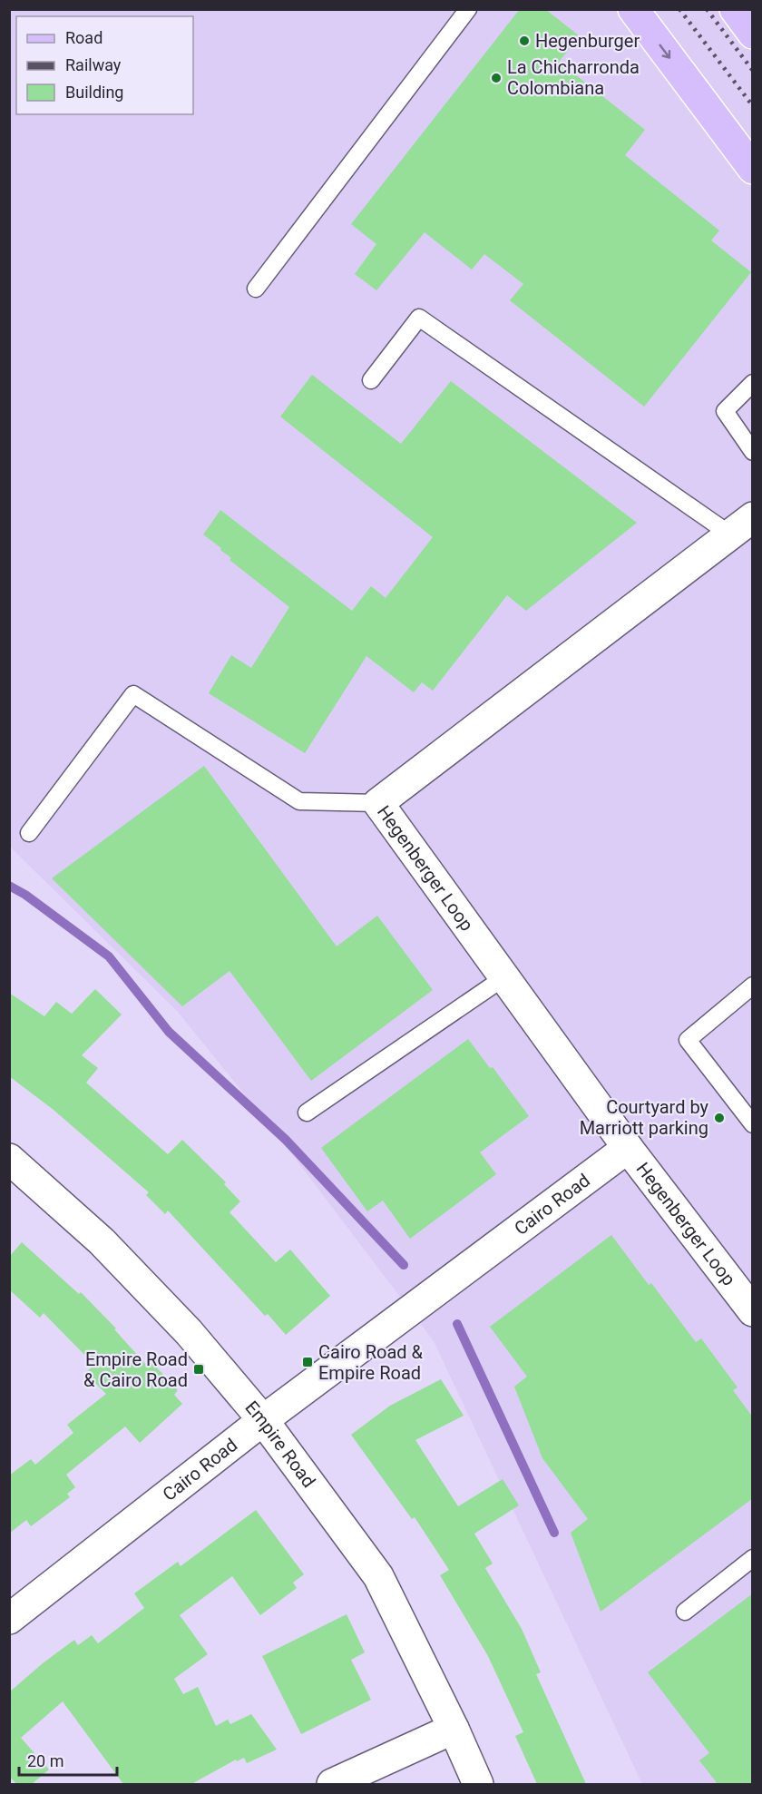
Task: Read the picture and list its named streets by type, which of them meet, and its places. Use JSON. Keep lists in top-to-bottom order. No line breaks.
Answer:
{"streets":{"street":["Hegenberger Loop","Cairo Road","Empire Road"]},"crossings":[["Hegenberger Loop","Cairo Road"],["Cairo Road","Empire Road"]],"places":{"other":["Hegenburger","La Chicharronda Colombiana","Courtyard by Marriott parking"],"transit":["Cairo Road & Empire Road","Empire Road & Cairo Road"]},"legend":["Road","Railway","Building"],"scale_bar":"20 m"}
